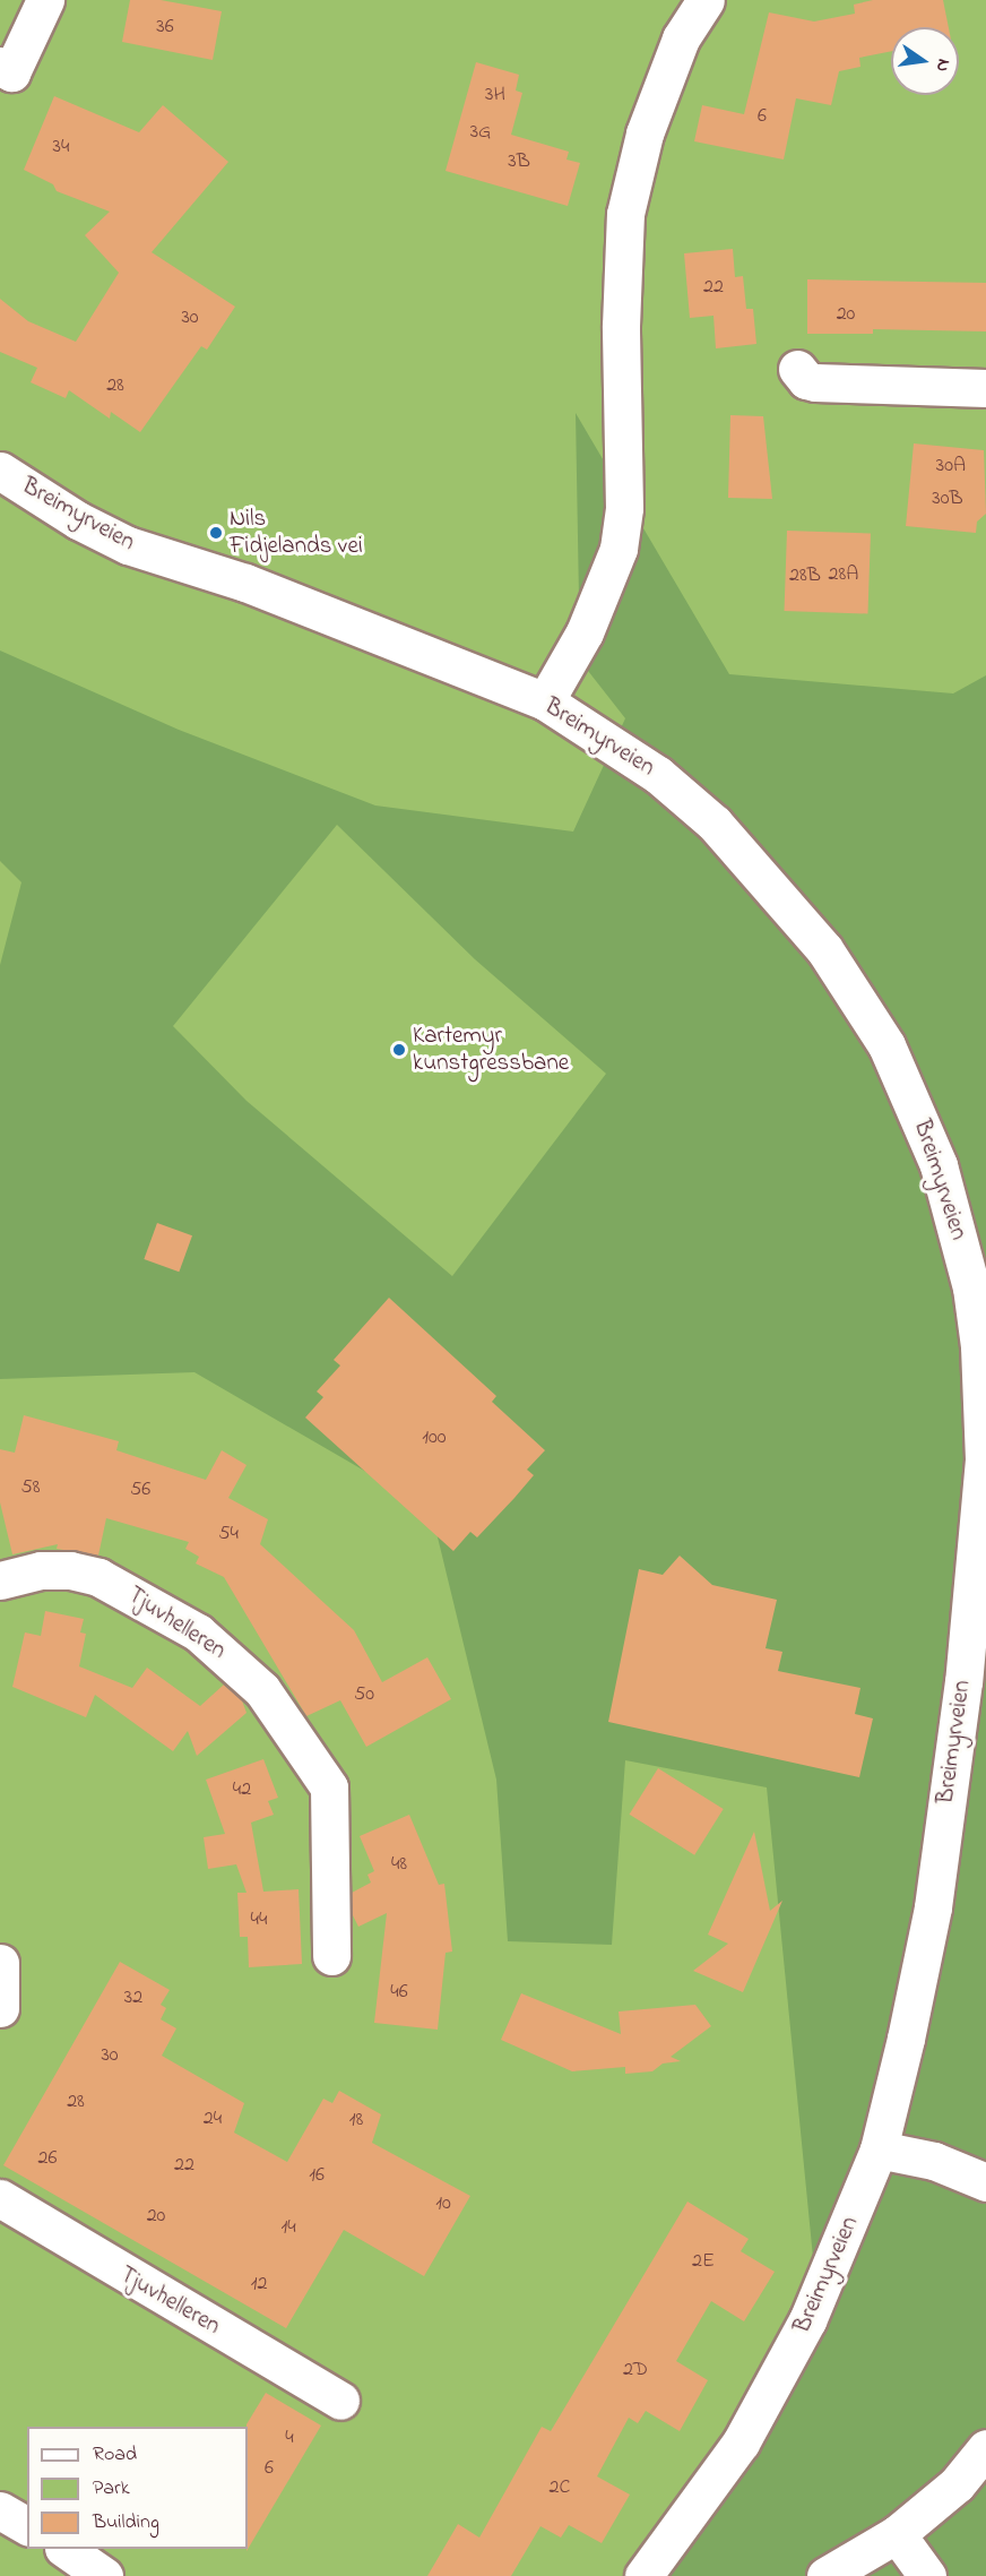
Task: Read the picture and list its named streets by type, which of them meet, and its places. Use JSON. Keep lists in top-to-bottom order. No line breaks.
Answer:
{"streets":{"street":["Breimyrveien","Tjuvhelleren"]},"places":["Nils Fidjelands vei","Kartemyr kunstgressbane"],"house_numbers":["36","3H","6","3G","34","3B","22","20","30","28","30A","30B","28A","28B","100","58","56","54","50","42","48","44","46","32","30","28","24","18","26","22","16","10","20","14","2E","12","2D","4","6","2C"],"legend":["Road","Park","Building"],"north":"right"}
